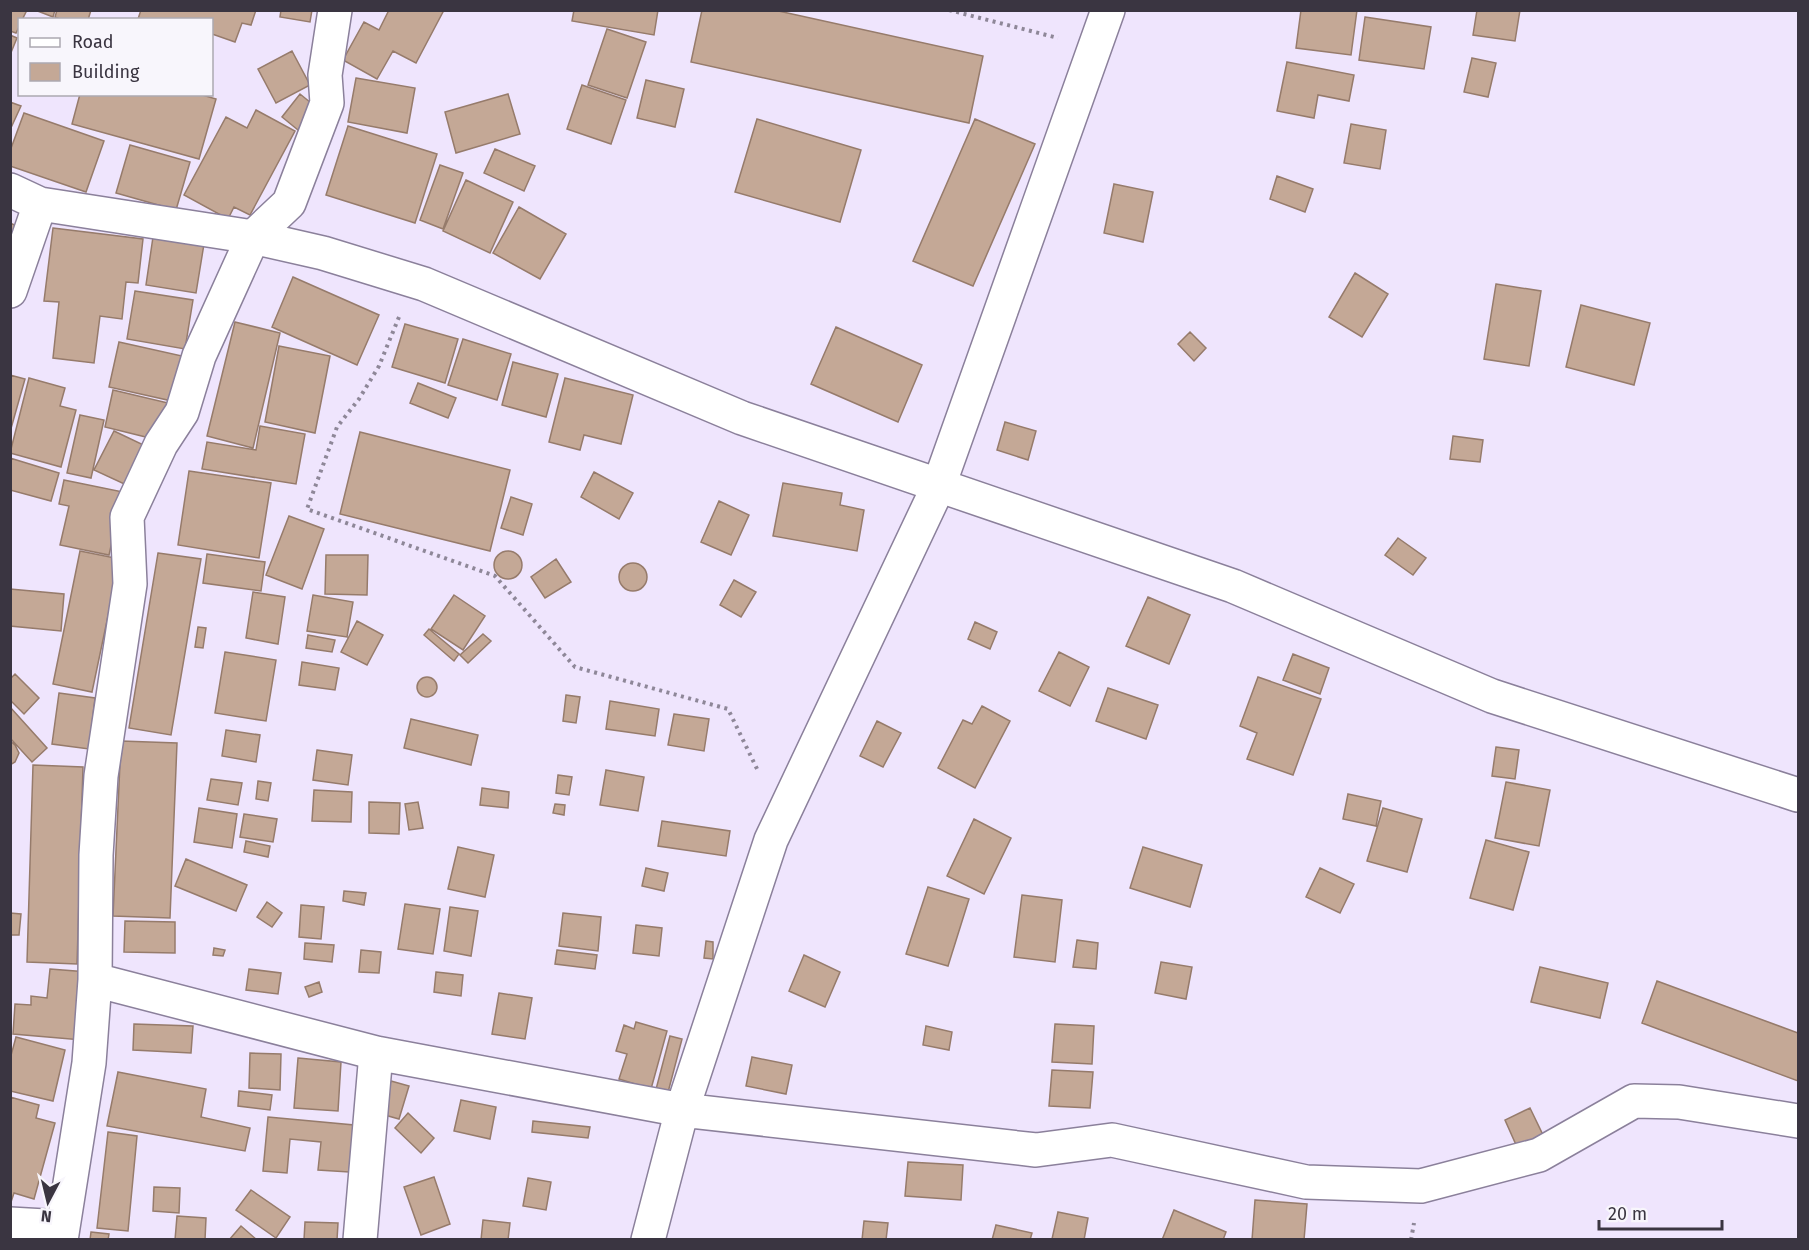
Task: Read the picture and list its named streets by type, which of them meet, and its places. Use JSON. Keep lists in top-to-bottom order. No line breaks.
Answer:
{"legend":["Road","Building"],"scale_bar":"20 m","north":"bottom"}
